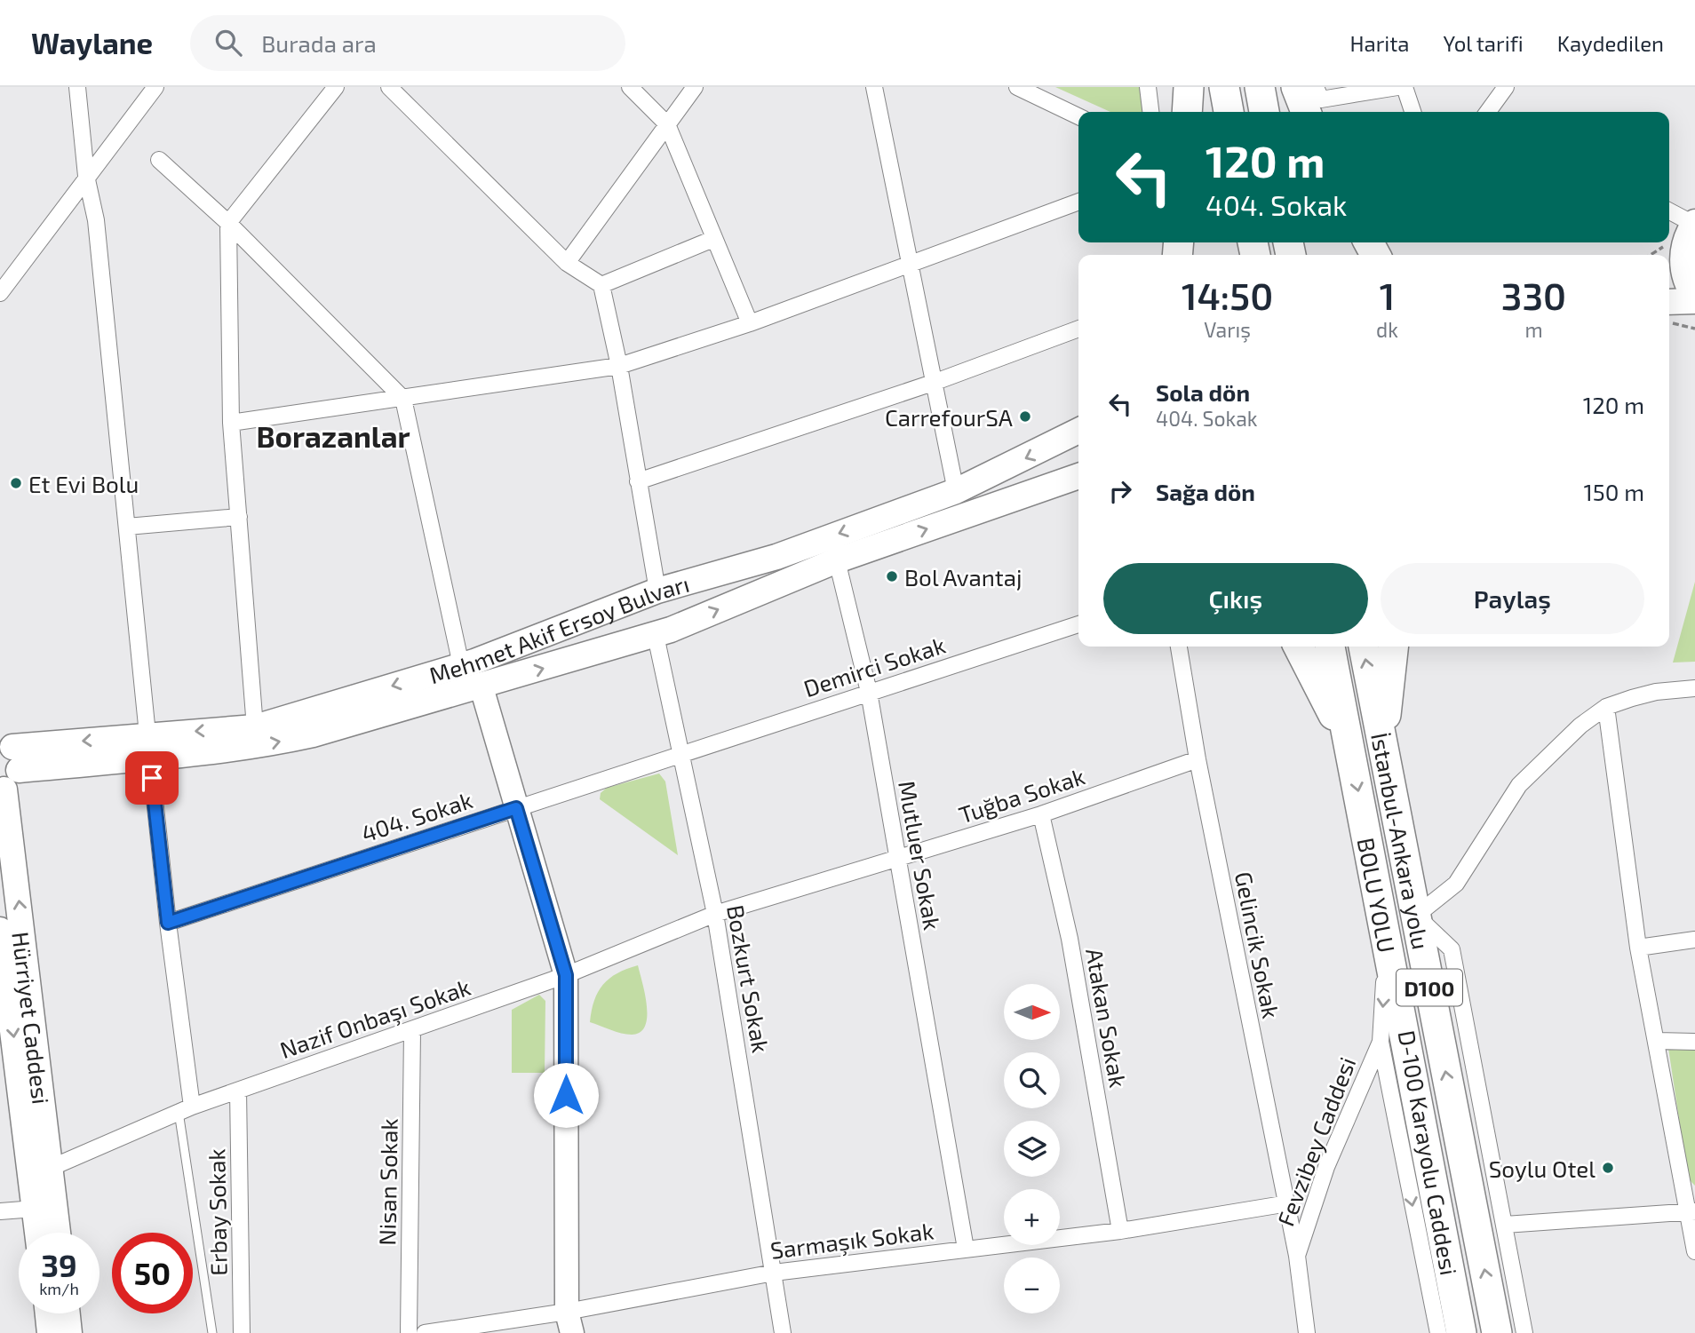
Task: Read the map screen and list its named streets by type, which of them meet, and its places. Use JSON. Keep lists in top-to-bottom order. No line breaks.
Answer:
{"streets":{"highway":["İstanbul-Ankara yolu","BOLU YOLU","D100"],"main road":["Mehmet Akif Ersoy Bulvarı","Hürriyet Caddesi"],"street":["Demirci Sokak","Tuğba Sokak","404. Sokak","Mutluer Sokak","Gelincik Sokak","Bozkurt Sokak","Nazif Onbaşı Sokak","Atakan Sokak","Fevzibey Caddesi","D-100 Karayolu Caddesi","Nisan Sokak","Erbay Sokak","Sarmaşık Sokak"]},"crossings":[["Mehmet Akif Ersoy Bulvarı","Mutluer Sokak"],["Mehmet Akif Ersoy Bulvarı","Bozkurt Sokak"],["Mehmet Akif Ersoy Bulvarı","Hürriyet Caddesi"],["Demirci Sokak","404. Sokak"],["Demirci Sokak","Mutluer Sokak"],["Demirci Sokak","Bozkurt Sokak"],["Tuğba Sokak","Mutluer Sokak"],["Tuğba Sokak","Gelincik Sokak"],["Tuğba Sokak","Bozkurt Sokak"],["Tuğba Sokak","Nazif Onbaşı Sokak"],["Tuğba Sokak","Atakan Sokak"],["404. Sokak","Bozkurt Sokak"],["Mutluer Sokak","Sarmaşık Sokak"],["BOLU YOLU","D-100 Karayolu Caddesi"],["Gelincik Sokak","Fevzibey Caddesi"],["Gelincik Sokak","Sarmaşık Sokak"],["Bozkurt Sokak","Nazif Onbaşı Sokak"],["Bozkurt Sokak","Sarmaşık Sokak"],["Hürriyet Caddesi","Nazif Onbaşı Sokak"],["Nazif Onbaşı Sokak","Nisan Sokak"],["Nazif Onbaşı Sokak","Erbay Sokak"],["Atakan Sokak","Sarmaşık Sokak"],["Fevzibey Caddesi","D-100 Karayolu Caddesi"]],"districts":["Borazanlar"],"places":["CarrefourSA","Et Evi Bolu","Bol Avantaj","Soylu Otel"],"north":"right","page":{"header":"Waylane","search":"Burada ara","nav":["Harita","Yol tarifi","Kaydedilen"],"turn":["120 m","404. Sokak"],"eta":["14:50","Varış","1","dk","330","m"],"list":[{"name":"Sola dön","note":"404. Sokak","value":"120 m"},{"name":"Sağa dön","value":"150 m"}],"buttons":["Çıkış","Paylaş"],"map_buttons":["+","−"],"speed":"39 km/h","limit":"50"}}
